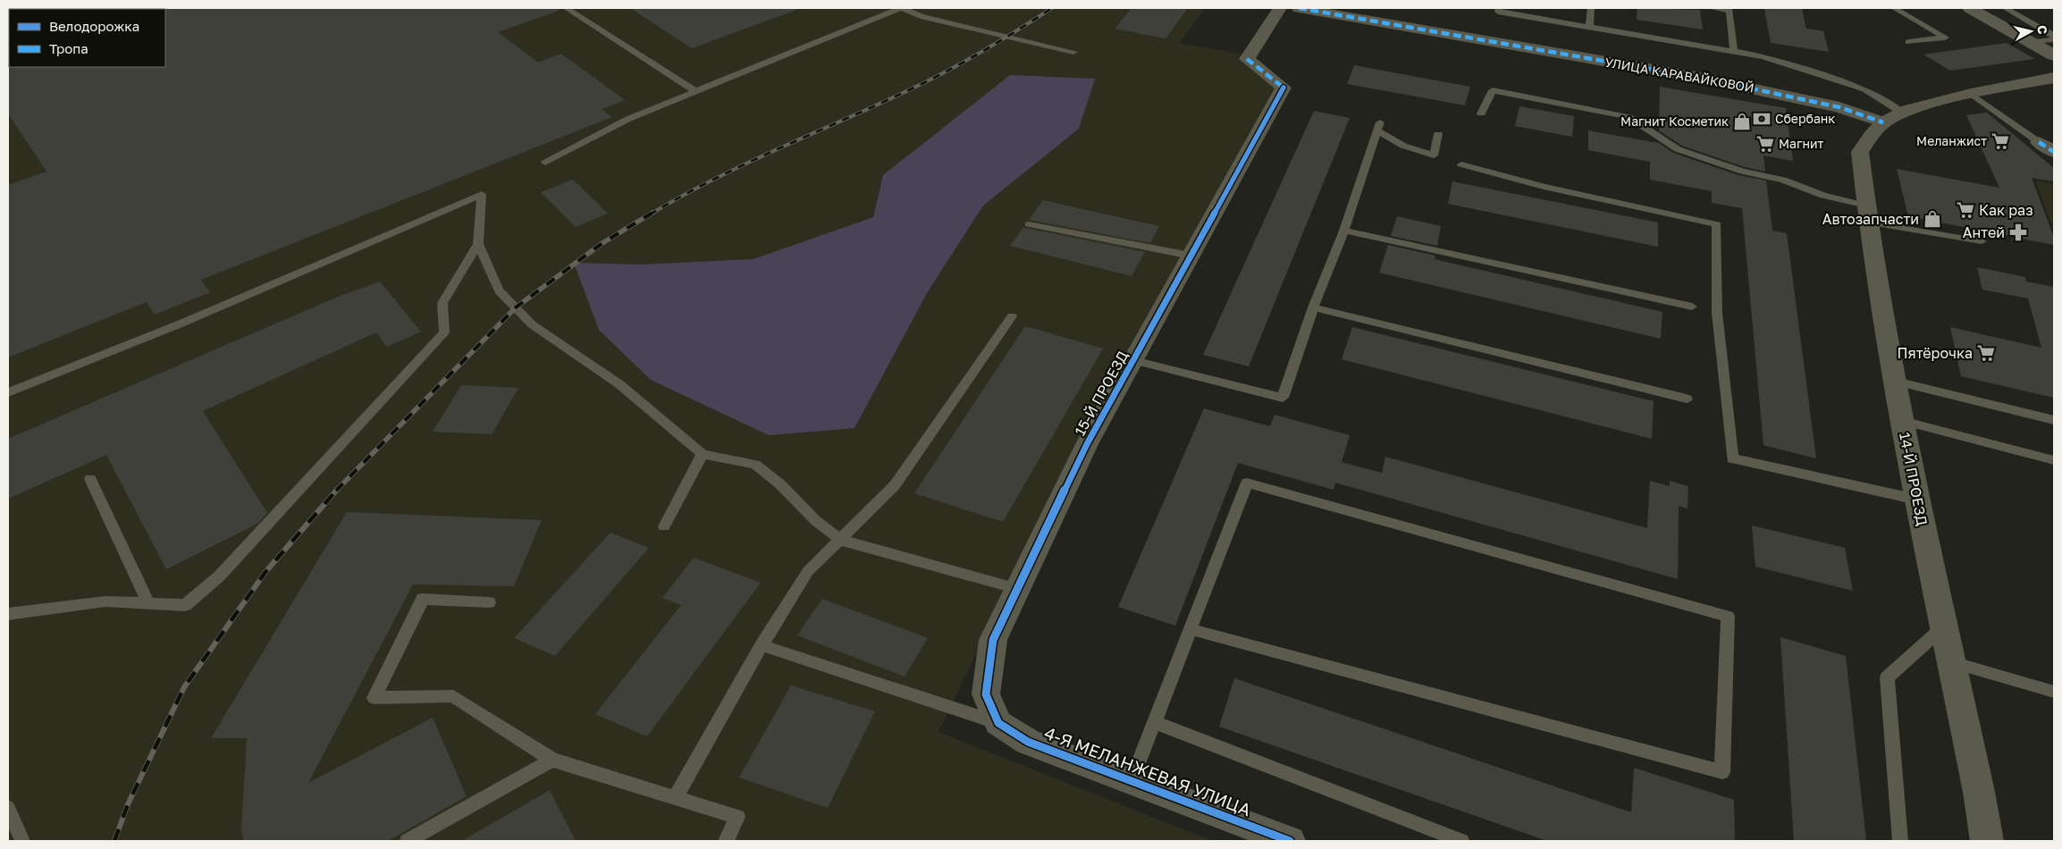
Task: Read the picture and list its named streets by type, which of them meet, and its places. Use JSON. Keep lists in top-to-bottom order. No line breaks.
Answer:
{"streets":{"main road":["14-Й ПРОЕЗД"],"street":["УЛИЦА КАРАВАЙКОВОЙ","15-Й ПРОЕЗД","4-Я МЕЛАНЖЕВАЯ УЛИЦА"]},"crossings":[["УЛИЦА КАРАВАЙКОВОЙ","14-Й ПРОЕЗД"],["15-Й ПРОЕЗД","4-Я МЕЛАНЖЕВАЯ УЛИЦА"]],"places":{"bank":["Сбербанк"],"shop":["Магнит Косметик","Автозапчасти"],"supermarket":["Меланжист","Магнит","Как раз","Пятёрочка"],"pharmacy":["Антей"]},"legend":["Велодорожка","Тропа"],"north":"right"}
